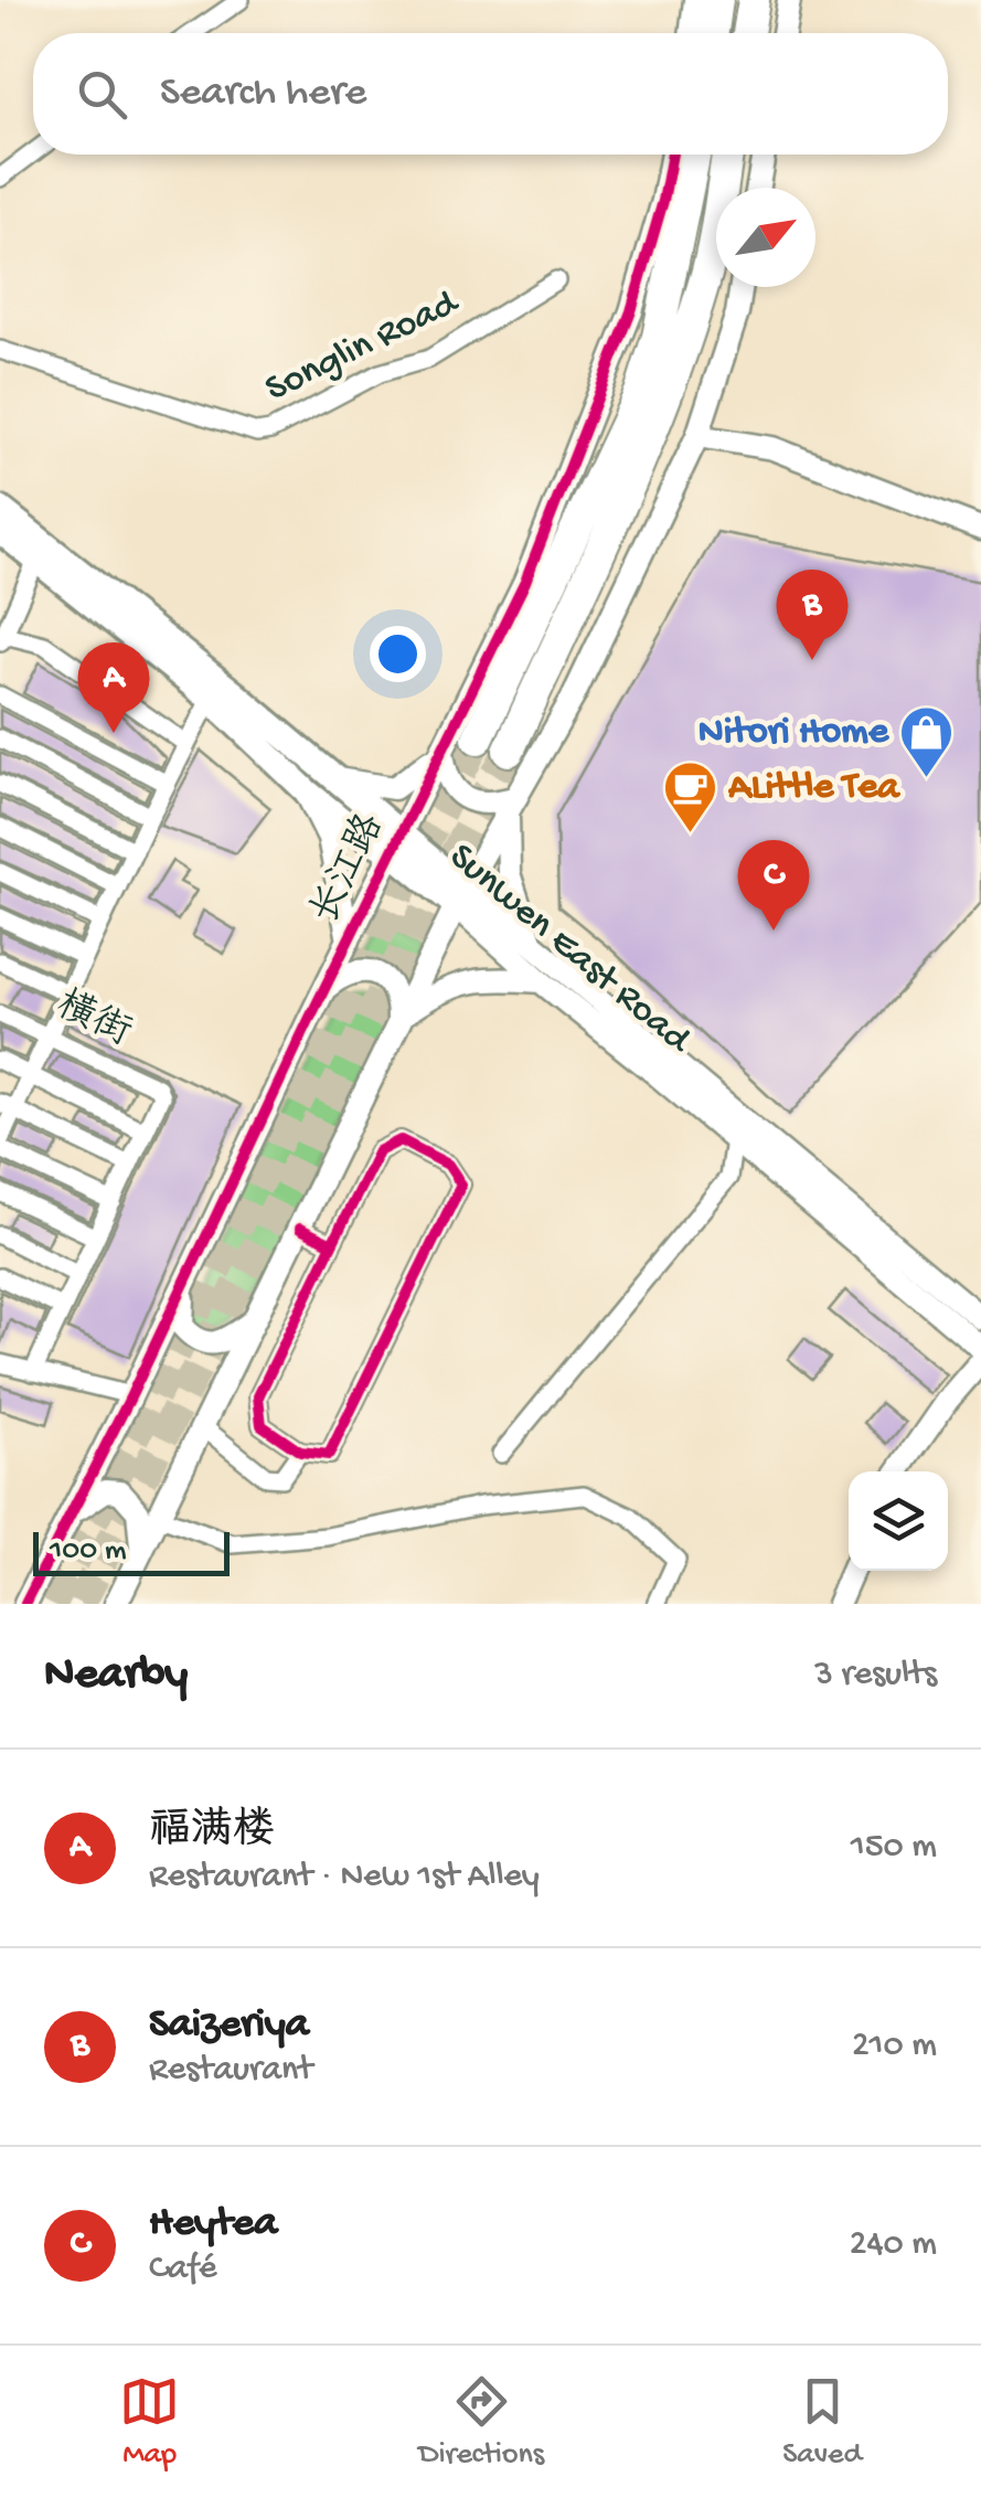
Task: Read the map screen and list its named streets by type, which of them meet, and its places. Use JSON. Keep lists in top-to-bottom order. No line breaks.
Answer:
{"streets":{"main road":["长江路","Sunwen East Road"],"street":["Songlin Road","横街"]},"crossings":[["长江路","Sunwen East Road"]],"places":{"shop":["Nitori Home"],"cafe":["ALittle Tea"]},"scale_bar":"100 m","north":"top right","page":{"search":"Search here","pins":["B","A","C"],"scale":"100 m","heading":["Nearby","3 results"],"list":[{"mark":"A","name":"福满楼","note":"Restaurant · New 1st Alley","value":"150 m"},{"mark":"B","name":"Saizeriya","note":"Restaurant","value":"210 m"},{"mark":"C","name":"Heytea","note":"Café","value":"240 m"}],"nav":["Map","Directions","Saved"]}}
